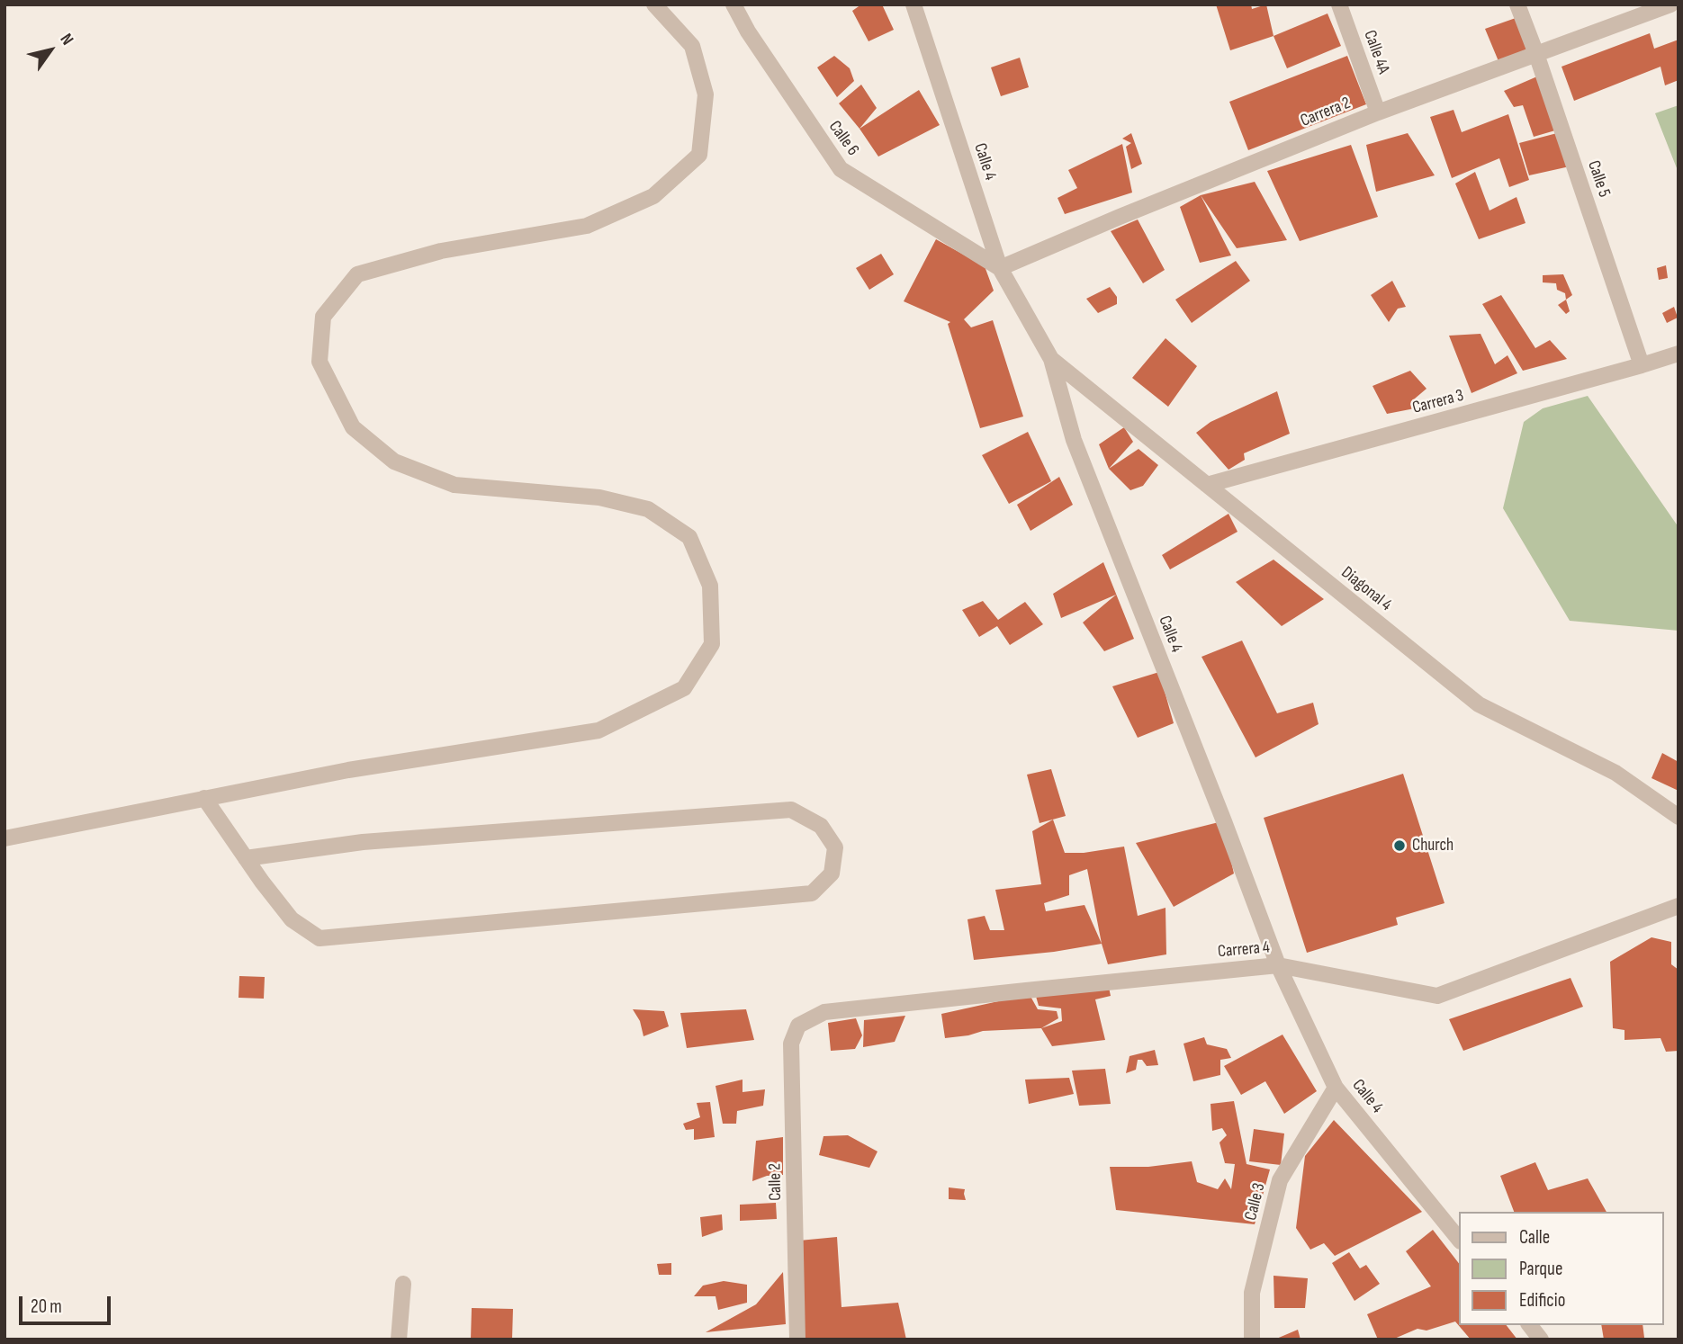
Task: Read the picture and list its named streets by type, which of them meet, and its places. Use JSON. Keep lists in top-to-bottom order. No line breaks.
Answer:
{"streets":{"street":["Calle 4A","Carrera 2","Calle 6","Calle 4","Calle 5","Carrera 3","Diagonal 4","Carrera 4","Calle 2","Calle 3"]},"crossings":[["Calle 4A","Carrera 2"],["Carrera 2","Calle 6"],["Carrera 2","Calle 4"],["Carrera 2","Calle 5"],["Calle 6","Calle 4"],["Calle 4","Diagonal 4"],["Calle 4","Carrera 4"],["Calle 4","Calle 3"],["Calle 5","Carrera 3"],["Carrera 3","Diagonal 4"],["Carrera 4","Calle 2"]],"places":["Church"],"legend":["Calle","Parque","Edificio"],"scale_bar":"20 m","north":"top right"}
